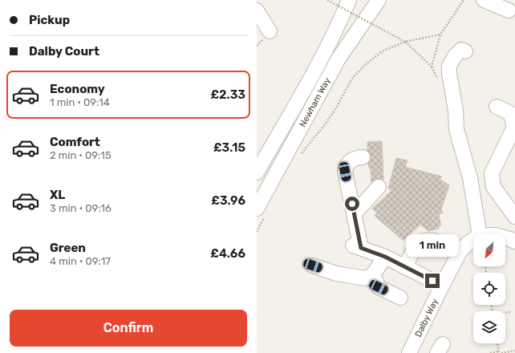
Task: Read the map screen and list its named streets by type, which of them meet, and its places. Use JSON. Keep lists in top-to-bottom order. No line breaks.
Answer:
{"streets":{"street":["Newham Way","Dalby Way"]},"north":"bottom left","page":{"banner":["Pickup","Dalby Court"],"list":[{"name":"Economy","note":"1 min · 09:14","value":"£2.33"},{"name":"Comfort","note":"2 min · 09:15","value":"£3.15"},{"name":"XL","note":"3 min · 09:16","value":"£3.96"},{"name":"Green","note":"4 min · 09:17","value":"£4.66"}],"bubble":"1 min","buttons":"Confirm"}}
